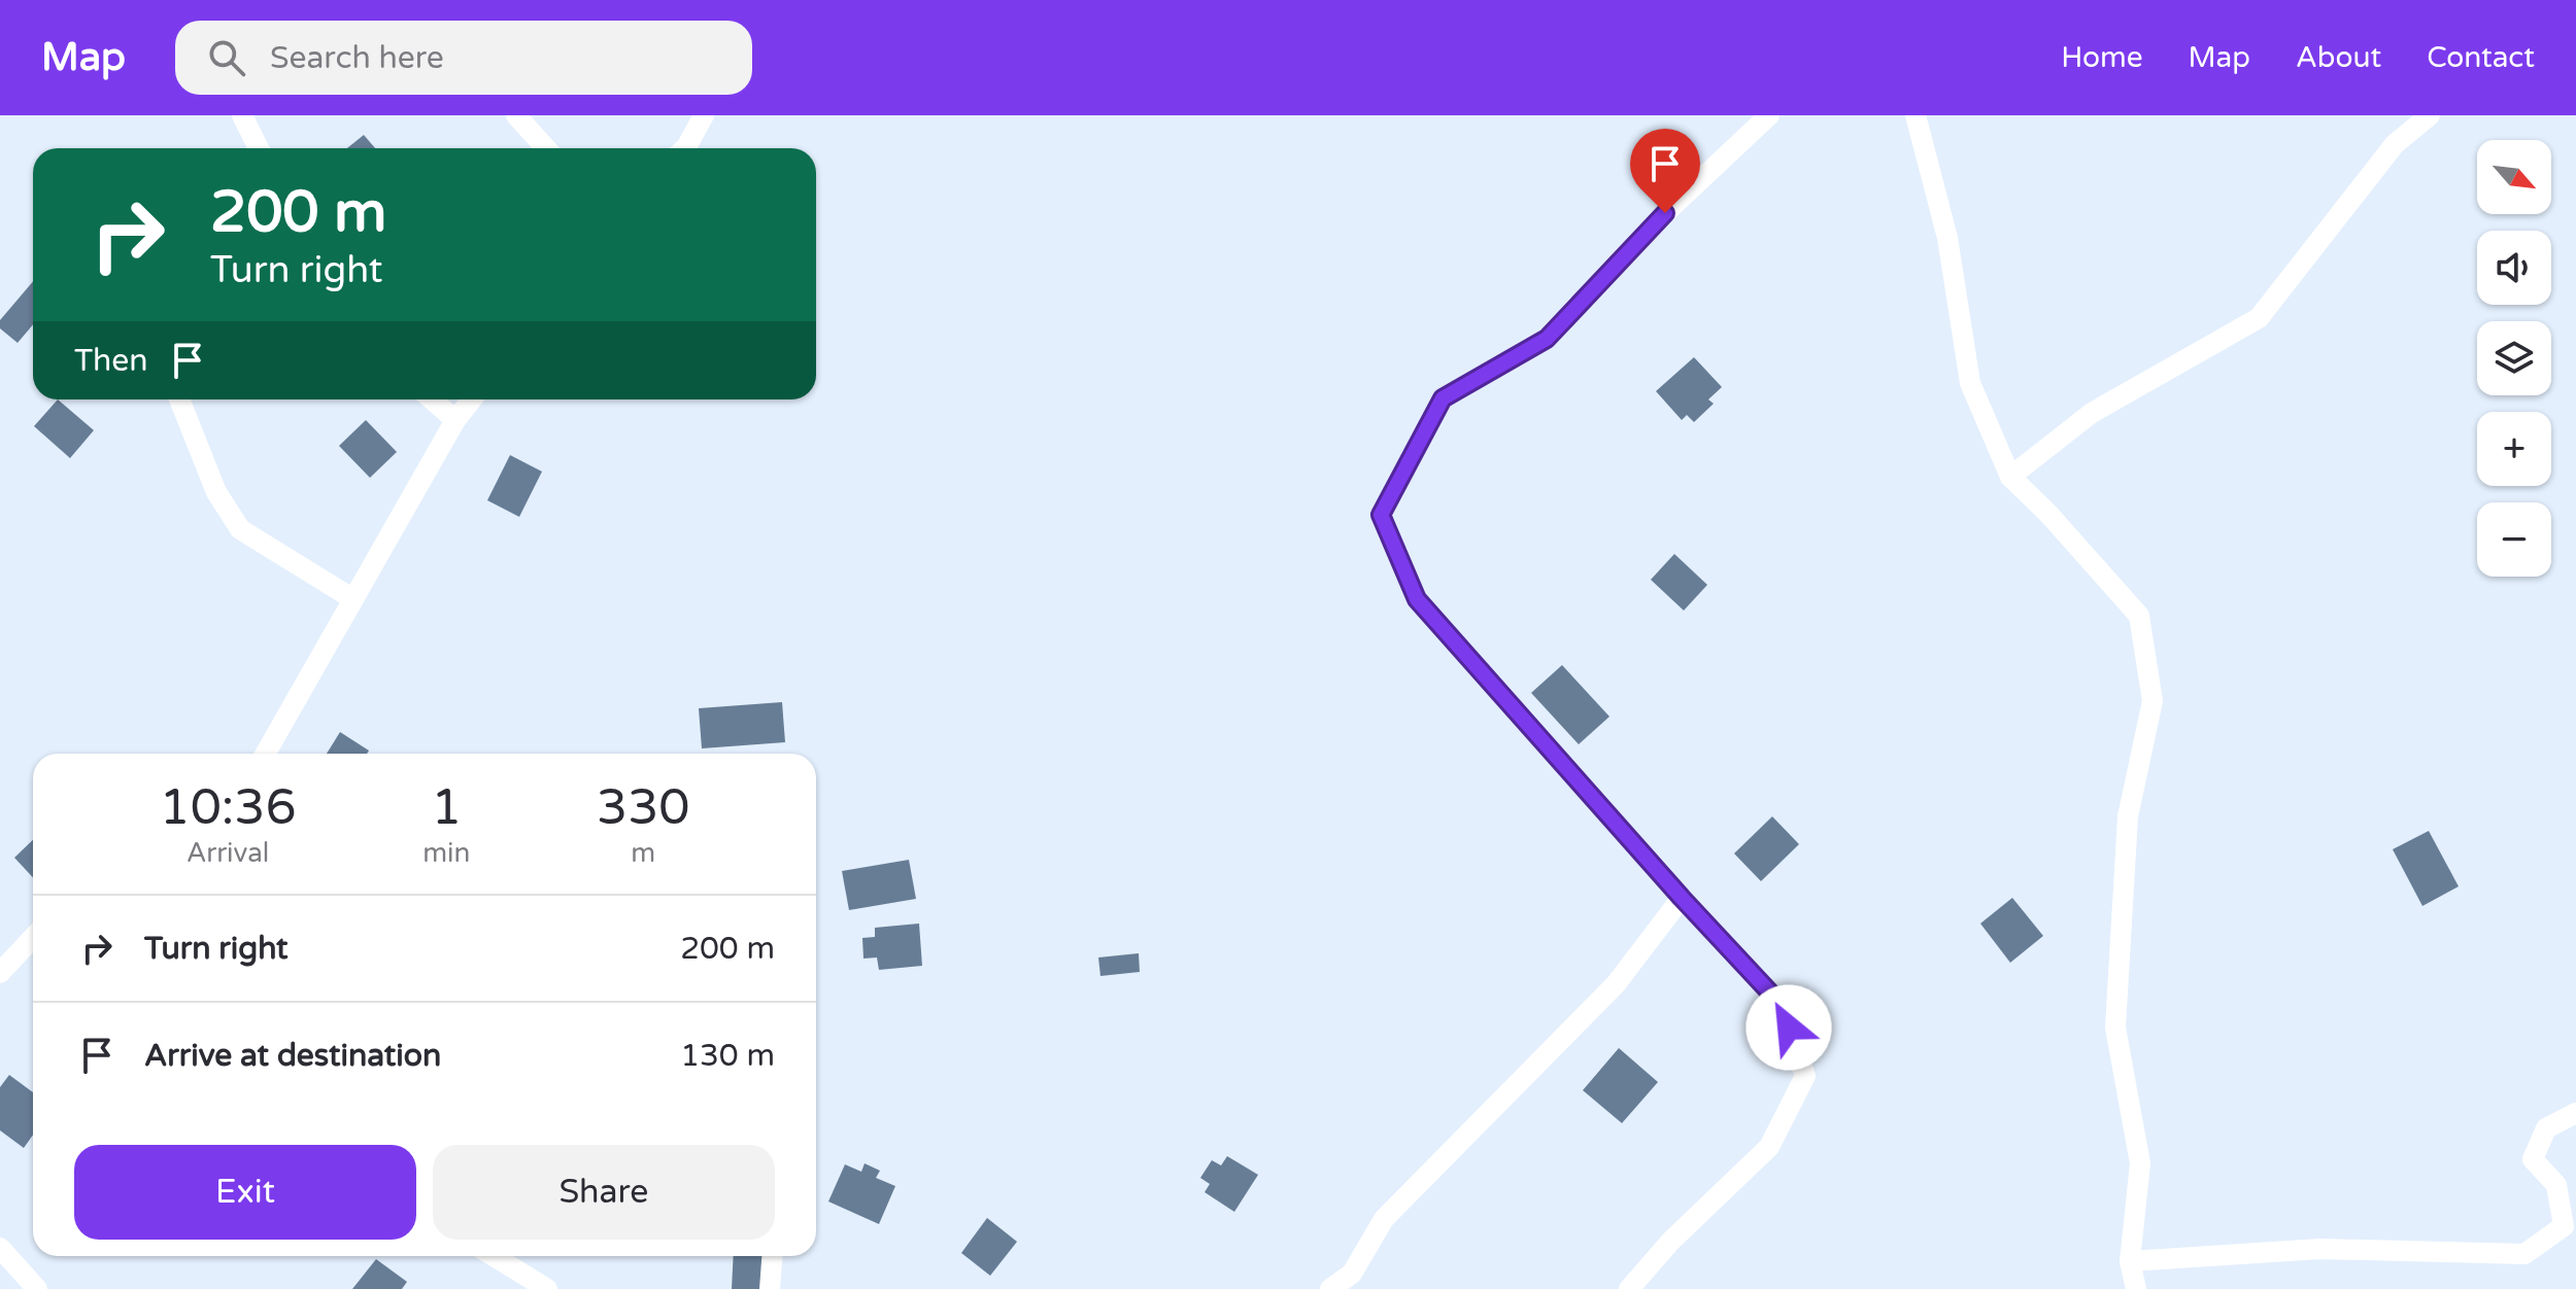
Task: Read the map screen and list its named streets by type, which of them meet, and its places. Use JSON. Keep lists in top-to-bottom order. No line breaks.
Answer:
{"north":"bottom right","page":{"header":"Map","search":"Search here","nav":["Home","Map","About","Contact"],"map_buttons":["+","−"],"turn":["200 m","Turn right"],"then":"Then","eta":["10:36","Arrival","1","min","330","m"],"list":[{"name":"Turn right","value":"200 m"},{"name":"Arrive at destination","value":"130 m"}],"buttons":["Exit","Share"]}}
